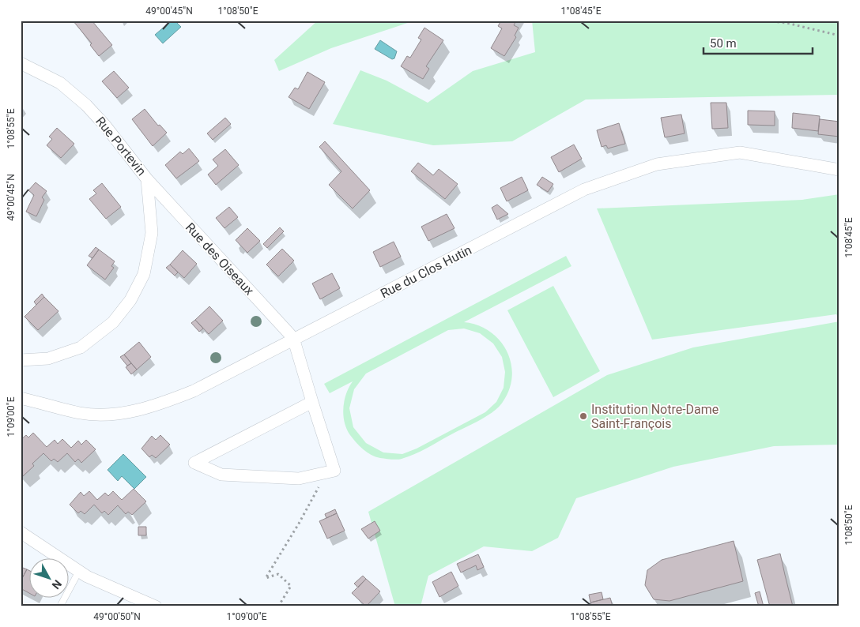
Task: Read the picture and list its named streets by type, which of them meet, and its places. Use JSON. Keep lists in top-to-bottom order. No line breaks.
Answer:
{"streets":{"street":["Rue Portevin","Rue des Oiseaux","Rue du Clos Hutin"]},"crossings":[["Rue Portevin","Rue des Oiseaux"],["Rue des Oiseaux","Rue du Clos Hutin"]],"places":["Institution Notre‐Dame Saint‐François"],"scale_bar":"50 m","north":"bottom right","coordinates":["49°00'45\"N","1°08'50\"E","1°08'45\"E","1°08'55\"E","1°09'00\"E","49°00'50\"N"]}
